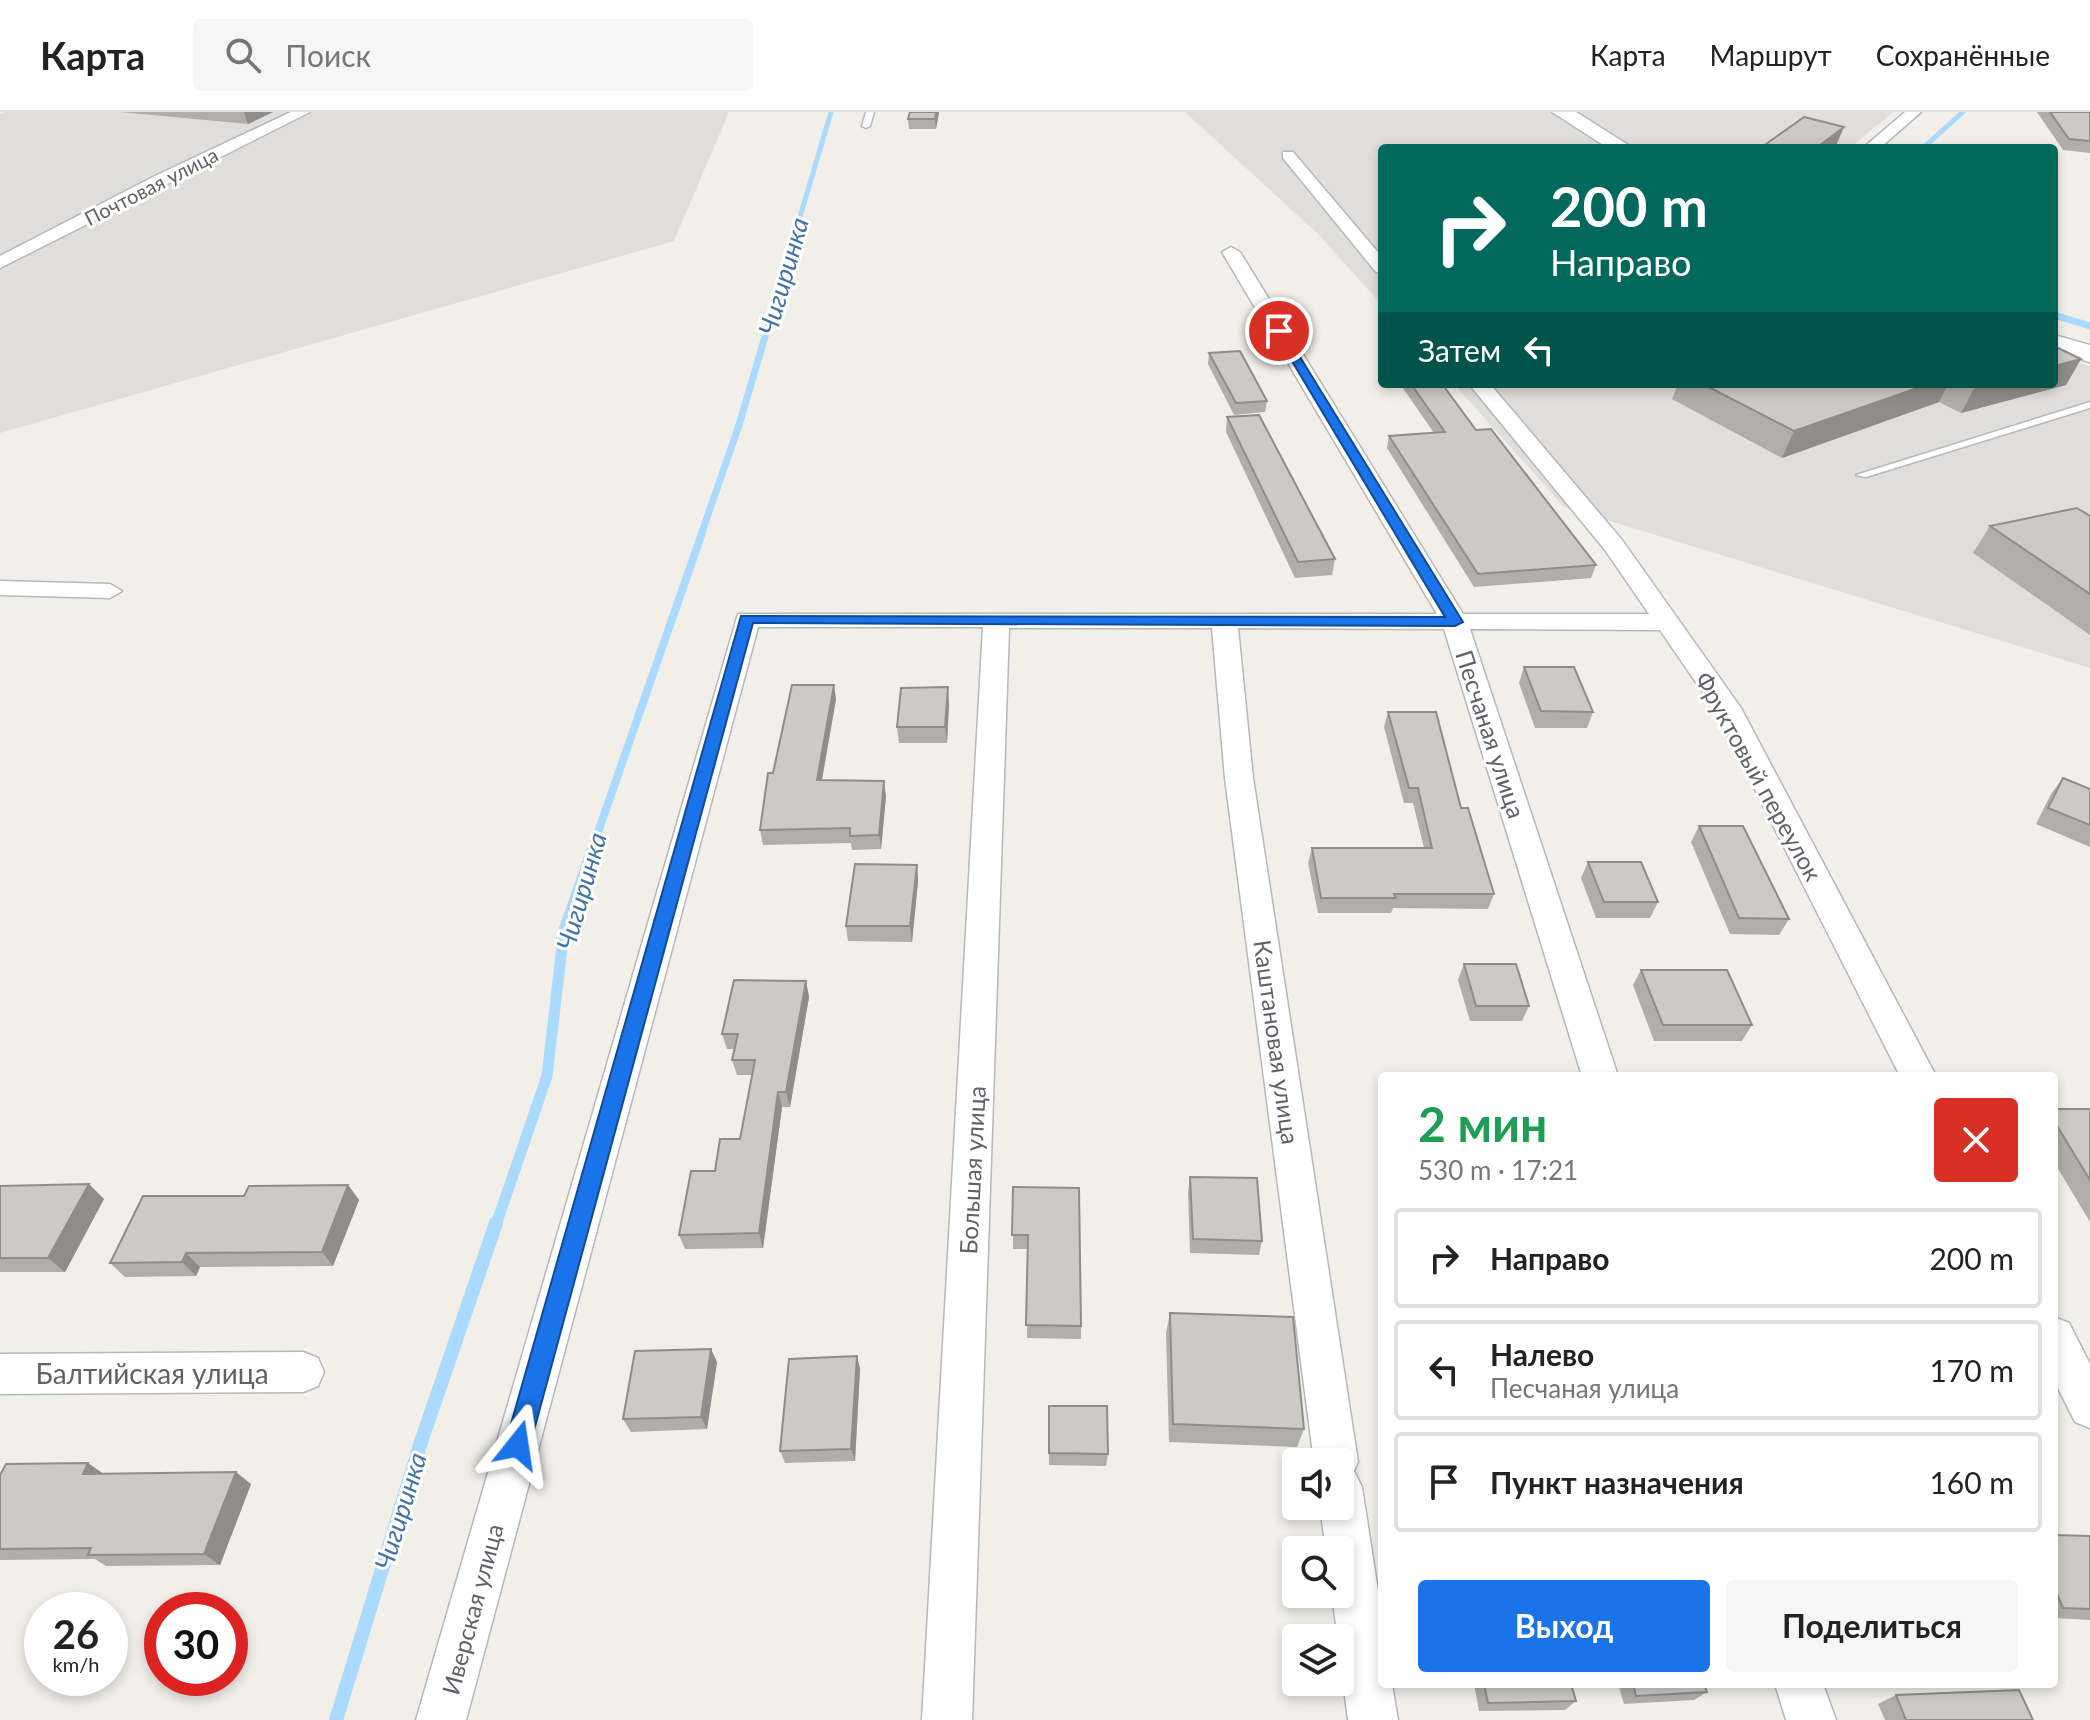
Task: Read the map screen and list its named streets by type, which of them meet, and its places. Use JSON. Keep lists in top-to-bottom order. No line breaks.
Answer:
{"streets":{"street":["Почтовая улица","Песчаная улица","Фруктовый переулок","Каштановая улица","Большая улица","Балтийская улица","Иверская улица"]},"crossings":[["Большая улица","Иверская улица"]],"water":["Чигиринка"],"page":{"header":"Карта","search":"Поиск","nav":["Карта","Маршрут","Сохранённые"],"turn":["200 m","Направо"],"then":"Затем","heading":["2 мин","530 m · 17:21"],"list":[{"name":"Направо","value":"200 m"},{"name":"Налево","note":"Песчаная улица","value":"170 m"},{"name":"Пункт назначения","value":"160 m"}],"buttons":["Выход","Поделиться"],"speed":"26 km/h","limit":"30"}}
